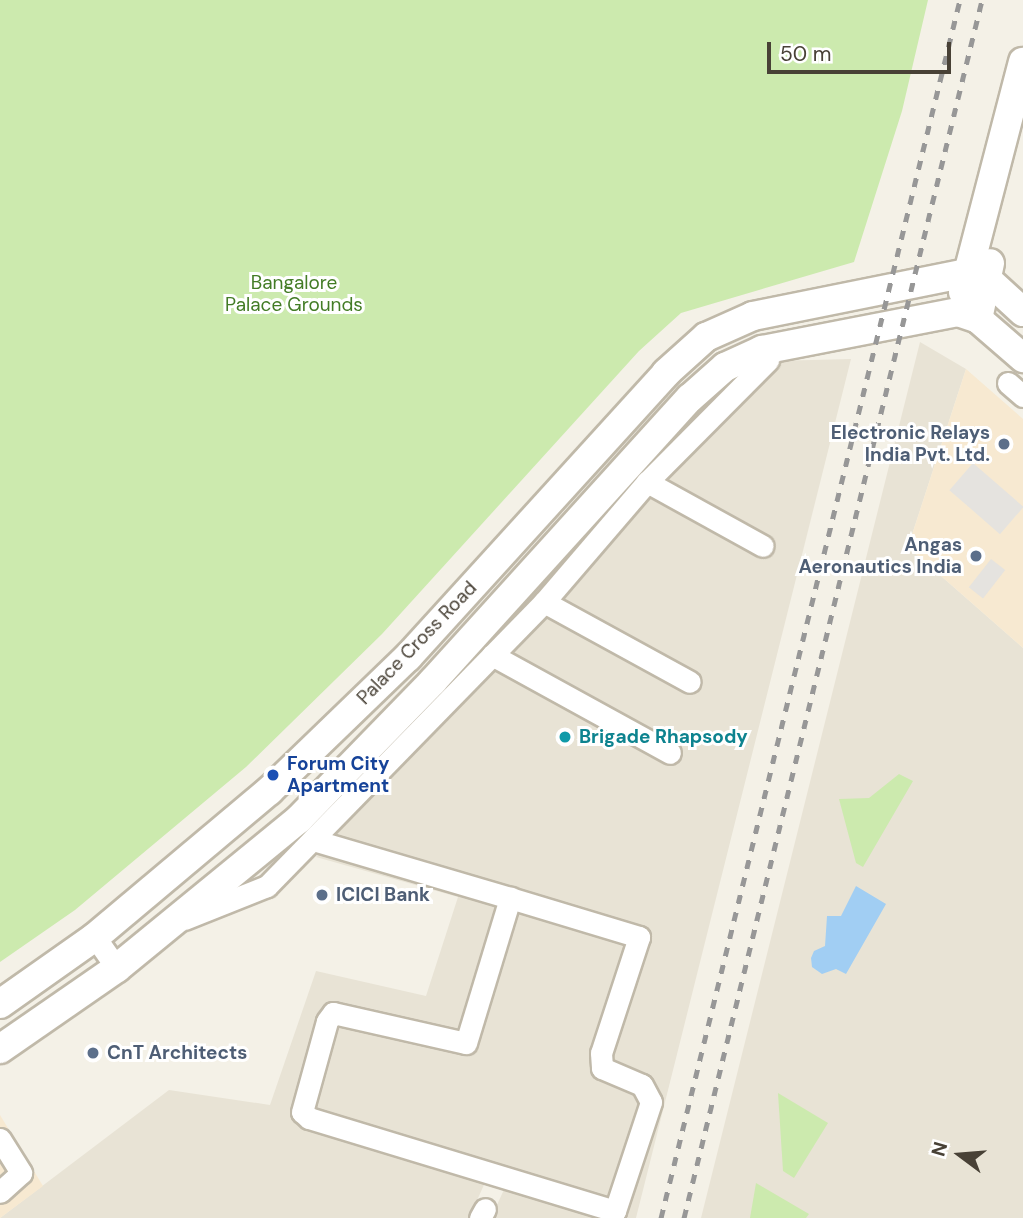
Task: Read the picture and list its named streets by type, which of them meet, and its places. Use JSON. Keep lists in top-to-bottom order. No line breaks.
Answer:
{"streets":{"street":["Palace Cross Road"]},"parks":["Bangalore Palace Grounds"],"places":["Electronic Relays India Pvt. Ltd.","Angas Aeronautics India","Brigade Rhapsody","Forum City Apartment","ICICI Bank","CnT Architects"],"scale_bar":"50 m","north":"left"}
